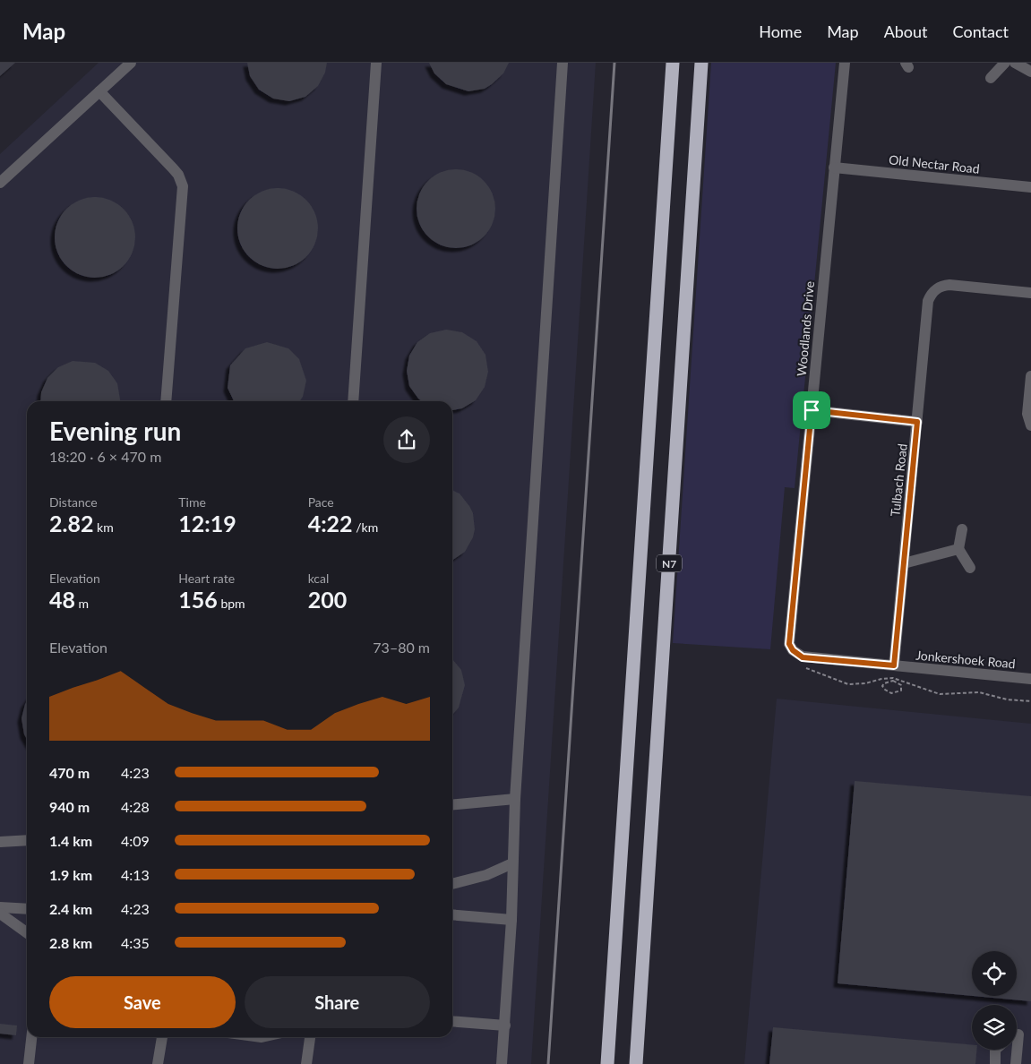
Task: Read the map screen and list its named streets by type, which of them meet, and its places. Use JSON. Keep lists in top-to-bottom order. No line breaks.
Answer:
{"streets":{"highway":["N7"],"street":["Old Nectar Road","Woodlands Drive","Tulbach Road","Jonkershoek Road"]},"crossings":[["Old Nectar Road","Woodlands Drive"],["Woodlands Drive","Jonkershoek Road"],["Tulbach Road","Jonkershoek Road"]],"page":{"header":"Map","nav":["Home","Map","About","Contact"],"heading":["Evening run","18:20 · 6 × 470 m"],"stats":[["Distance","2.82 km"],["Time","12:19"],["Pace","4:22 /km"],["Elevation","48 m"],["Heart rate","156 bpm"],["kcal","200"]],"chart":["Elevation","73–80 m"],"list":[{"name":"470 m","note":"4:23"},{"name":"940 m","note":"4:28"},{"name":"1.4 km","note":"4:09"},{"name":"1.9 km","note":"4:13"},{"name":"2.4 km","note":"4:23"},{"name":"2.8 km","note":"4:35"}],"buttons":["Save","Share"]}}
